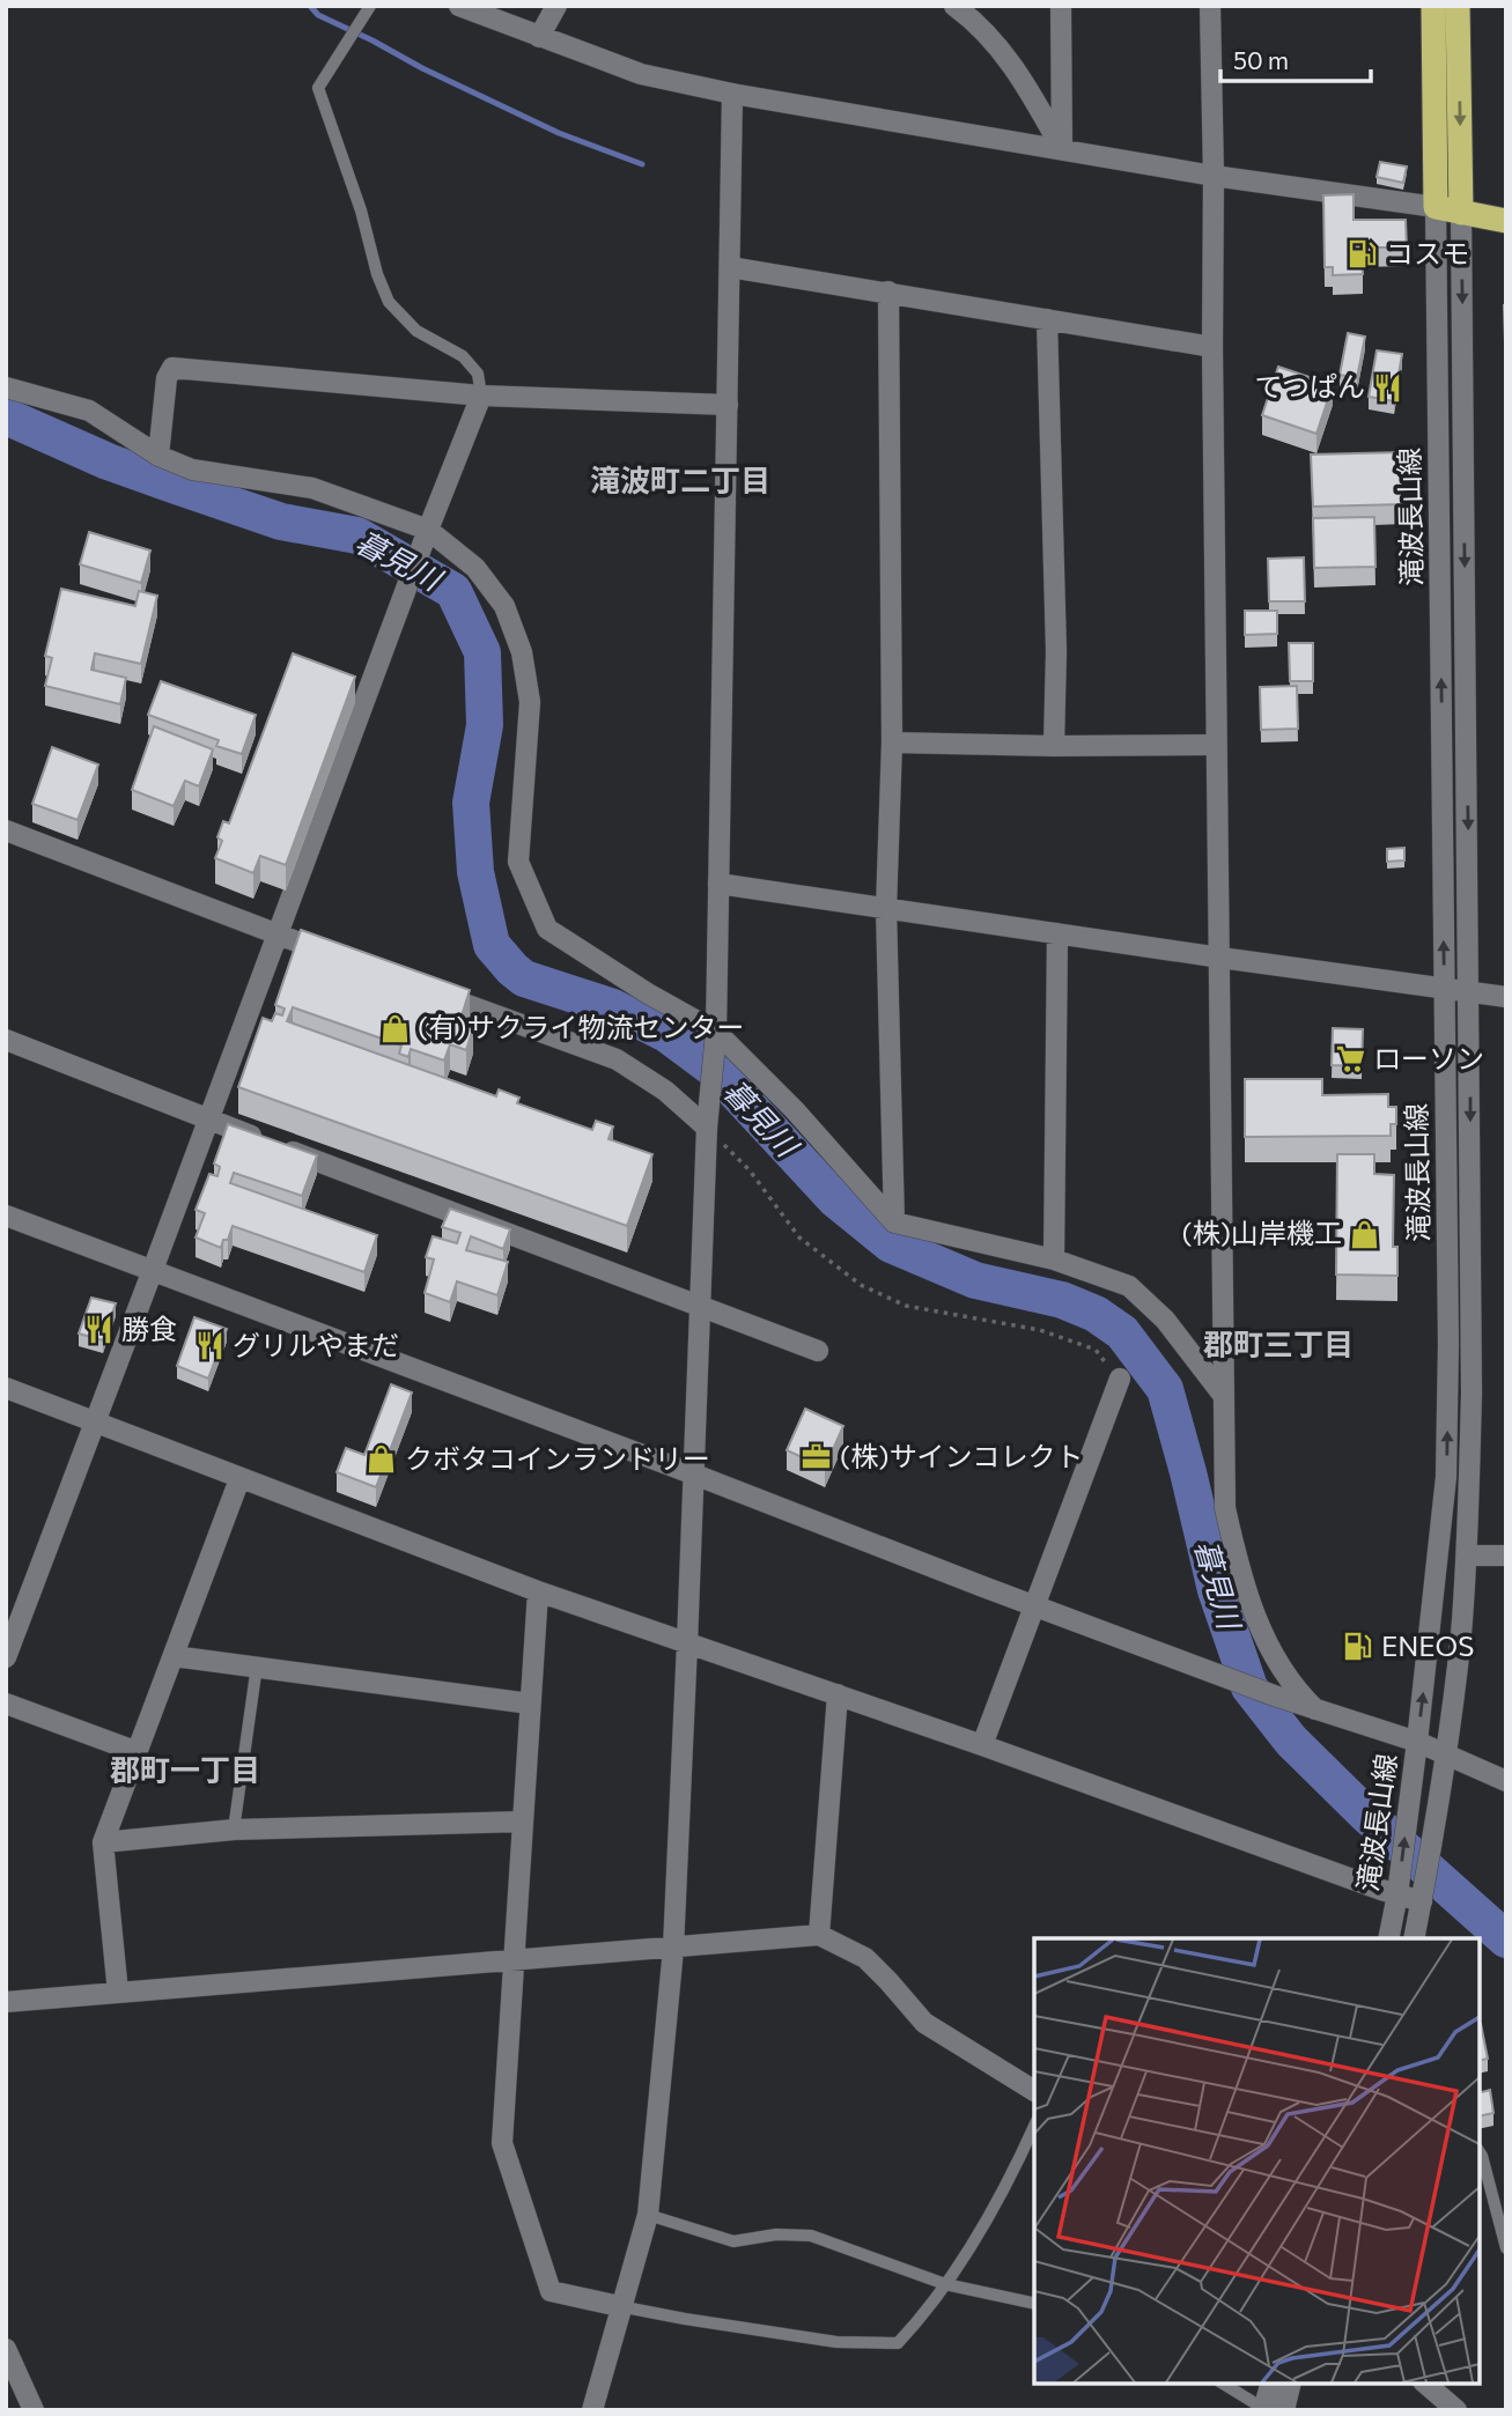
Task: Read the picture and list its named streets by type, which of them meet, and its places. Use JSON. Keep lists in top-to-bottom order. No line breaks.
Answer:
{"streets":{"street":["滝波長山線"]},"districts":["滝波町二丁目","郡町三丁目","郡町一丁目"],"water":["暮見川"],"places":{"fuel station":["コスモ","ENEOS"],"restaurant":["てつぱん","勝食","グリルやまだ"],"shop":["(有)サクライ物流センター","(株)山岸機工","クボタコインランドリー"],"supermarket":["ローソン"],"office":["(株)サインコレクト"]},"scale_bar":"50 m"}
